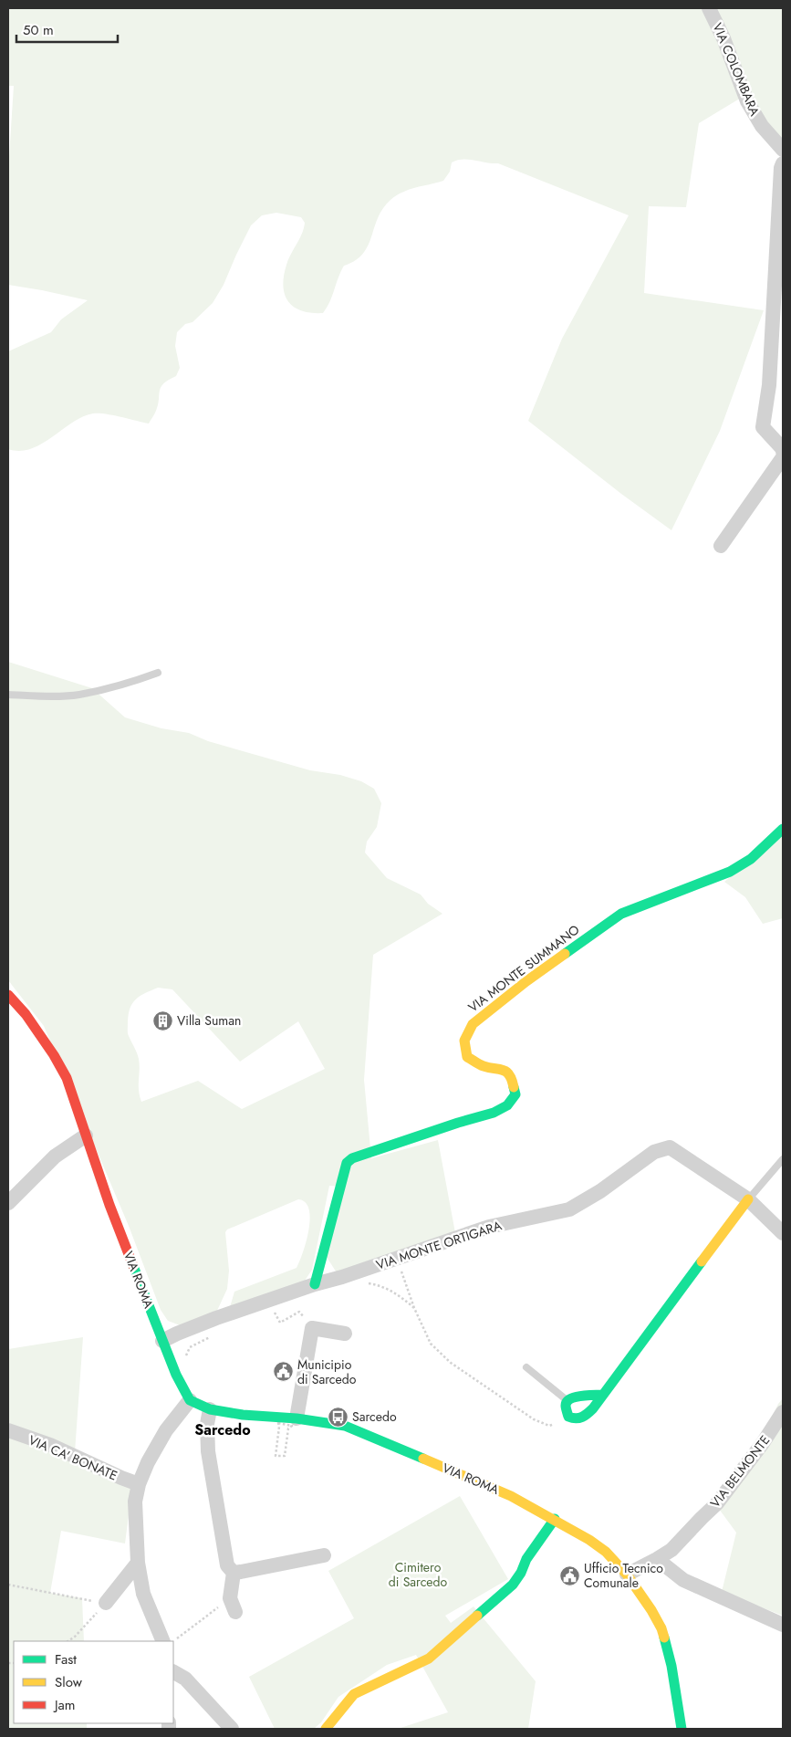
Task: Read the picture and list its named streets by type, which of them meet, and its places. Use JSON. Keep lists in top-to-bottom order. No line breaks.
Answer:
{"streets":{"street":["VIA COLOMBARA","VIA MONTE SUMMANO","VIA MONTE ORTIGARA","VIA ROMA","VIA CA' BONATE","VIA BELMONTE"]},"crossings":[["VIA MONTE SUMMANO","VIA MONTE ORTIGARA"],["VIA MONTE ORTIGARA","VIA ROMA"],["VIA ROMA","VIA BELMONTE"]],"districts":["Sarcedo"],"parks":["Cimitero di Sarcedo"],"places":{"building":["Villa Suman"],"public building":["Municipio di Sarcedo","Ufficio Tecnico Comunale"],"bus stop":["Sarcedo"]},"legend":["Fast","Slow","Jam"],"scale_bar":"50 m"}
